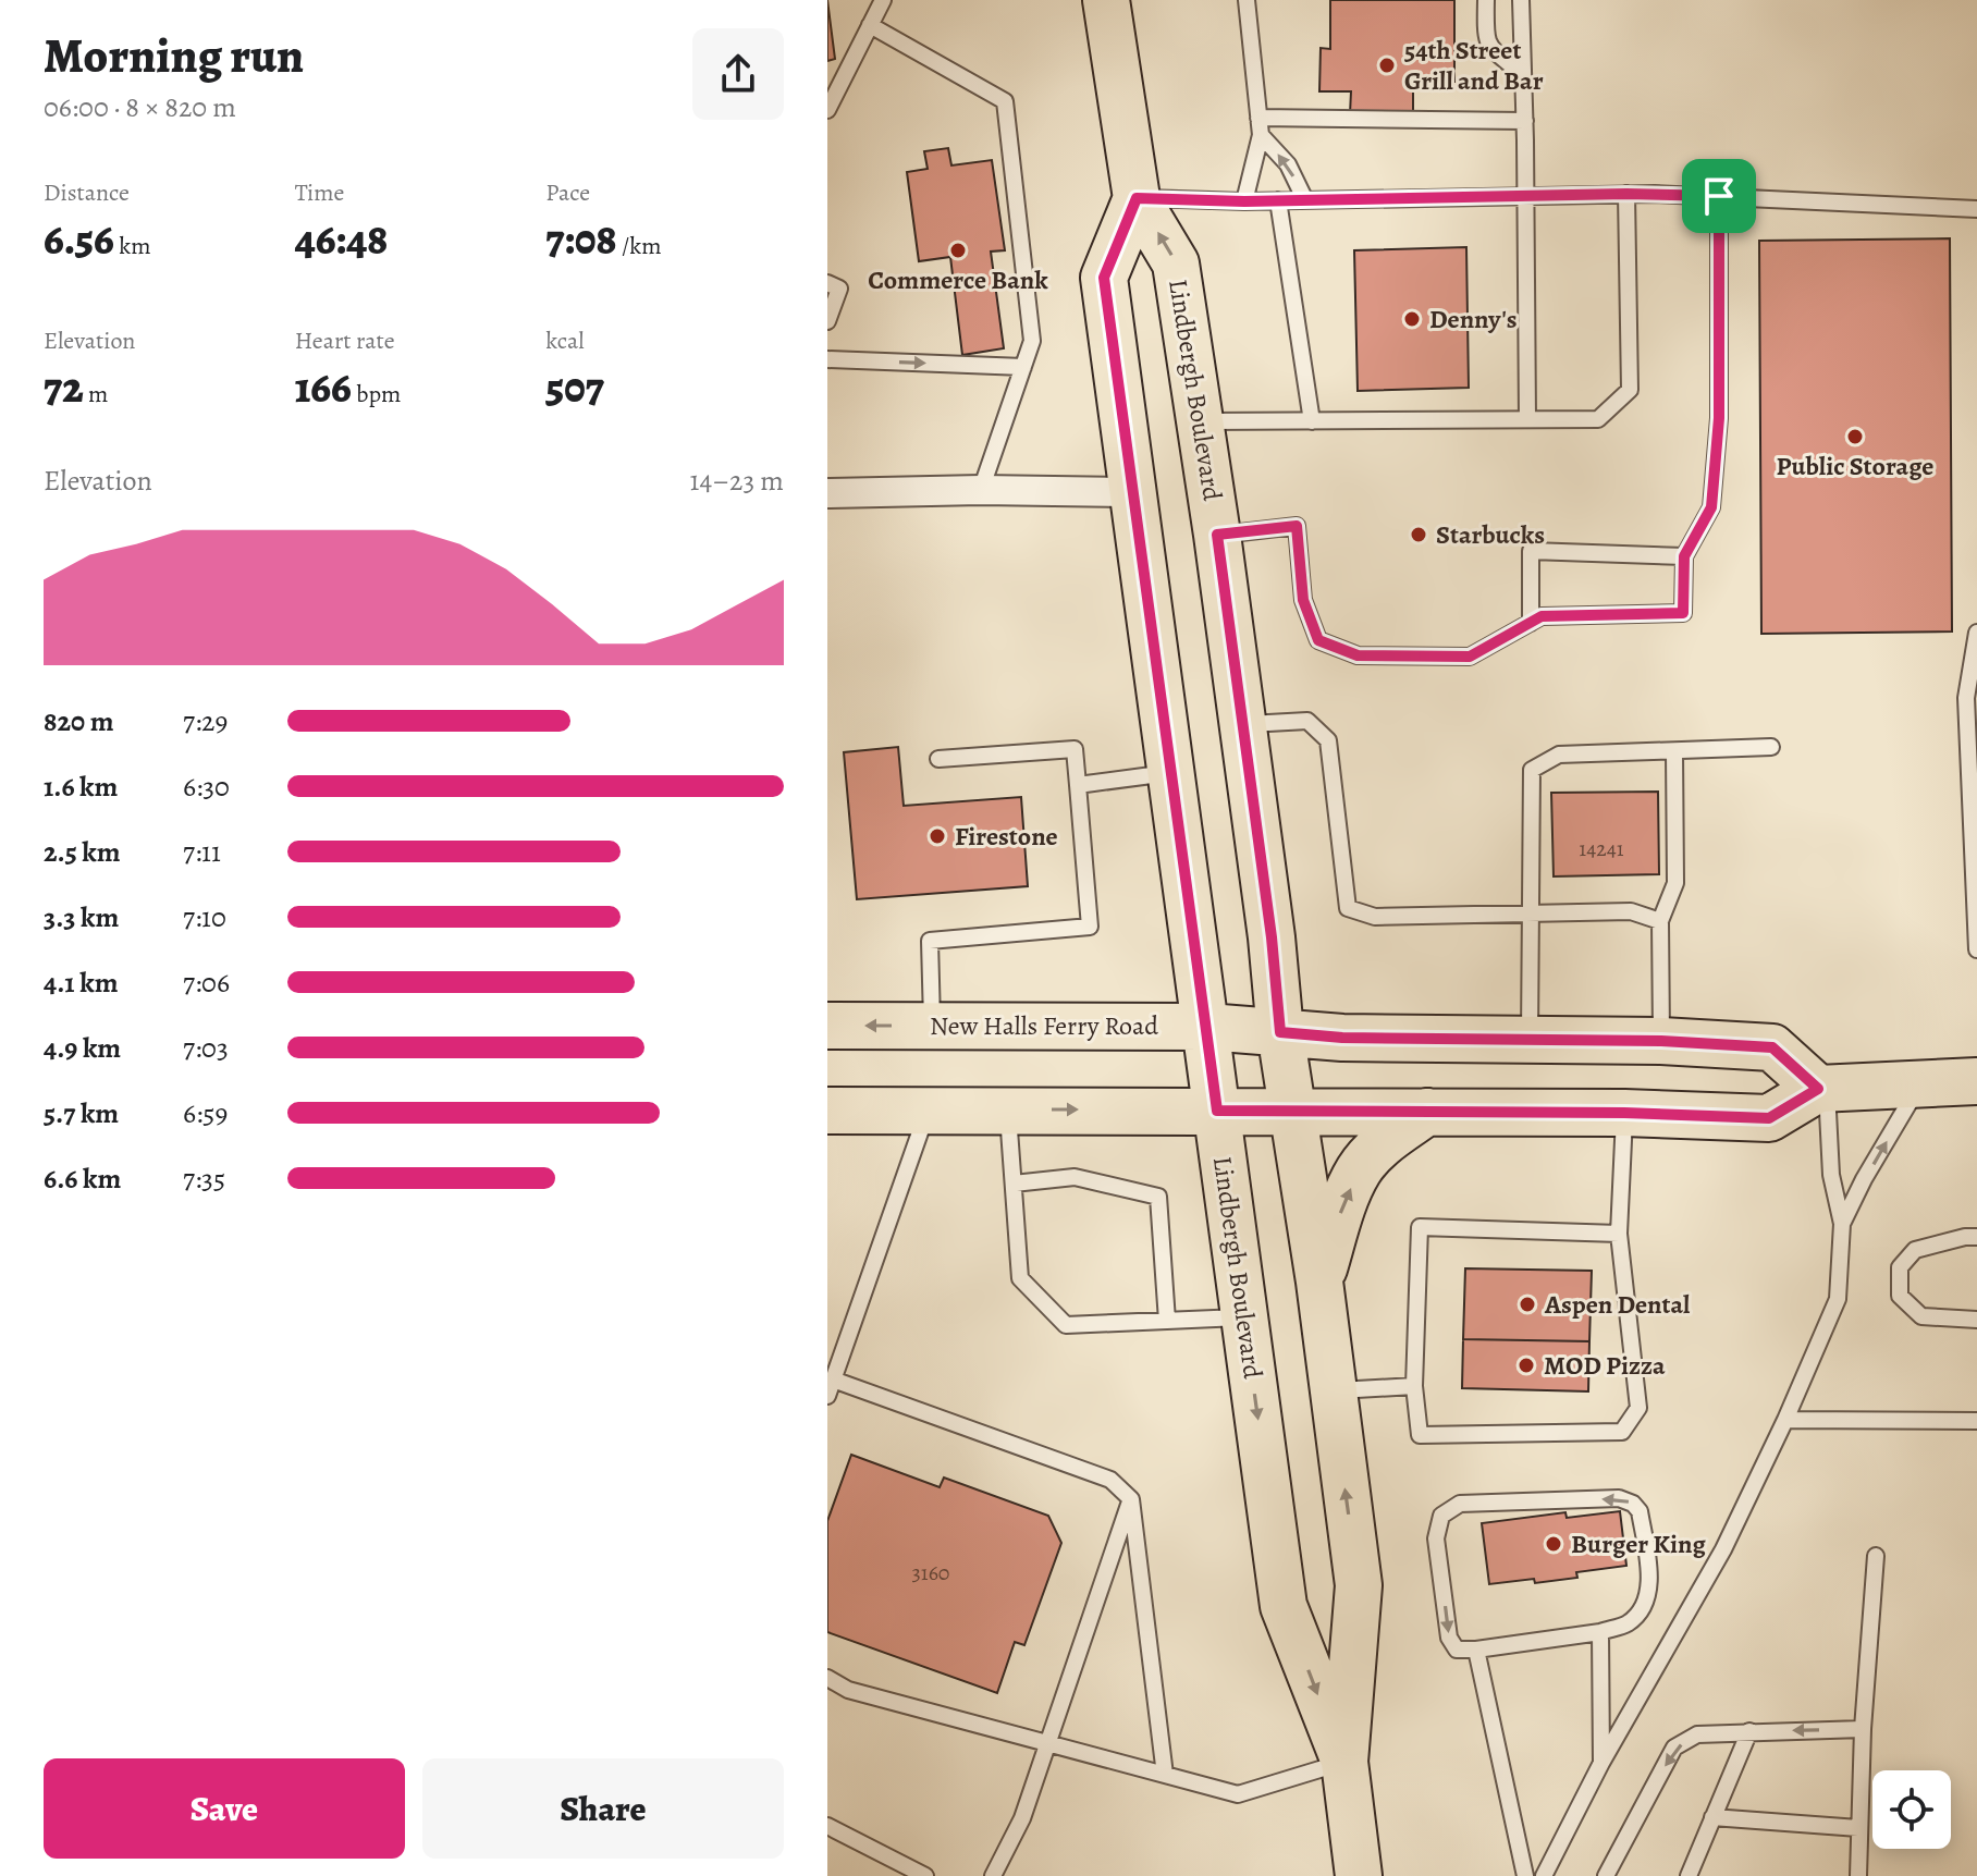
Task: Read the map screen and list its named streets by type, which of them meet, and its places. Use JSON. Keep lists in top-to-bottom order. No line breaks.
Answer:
{"streets":{"main road":["Lindbergh Boulevard","New Halls Ferry Road"]},"crossings":[["Lindbergh Boulevard","New Halls Ferry Road"]],"places":["54th Street Grill and Bar","Commerce Bank","Denny's","Public Storage","Starbucks","Firestone","Aspen Dental","MOD Pizza","Burger King"],"house_numbers":["14241","3160"],"page":{"heading":["Morning run","06:00 · 8 × 820 m"],"stats":[["Distance","6.56 km"],["Time","46:48"],["Pace","7:08 /km"],["Elevation","72 m"],["Heart rate","166 bpm"],["kcal","507"]],"chart":["Elevation","14–23 m"],"list":[{"name":"820 m","note":"7:29"},{"name":"1.6 km","note":"6:30"},{"name":"2.5 km","note":"7:11"},{"name":"3.3 km","note":"7:10"},{"name":"4.1 km","note":"7:06"},{"name":"4.9 km","note":"7:03"},{"name":"5.7 km","note":"6:59"},{"name":"6.6 km","note":"7:35"}],"buttons":["Save","Share"]}}
